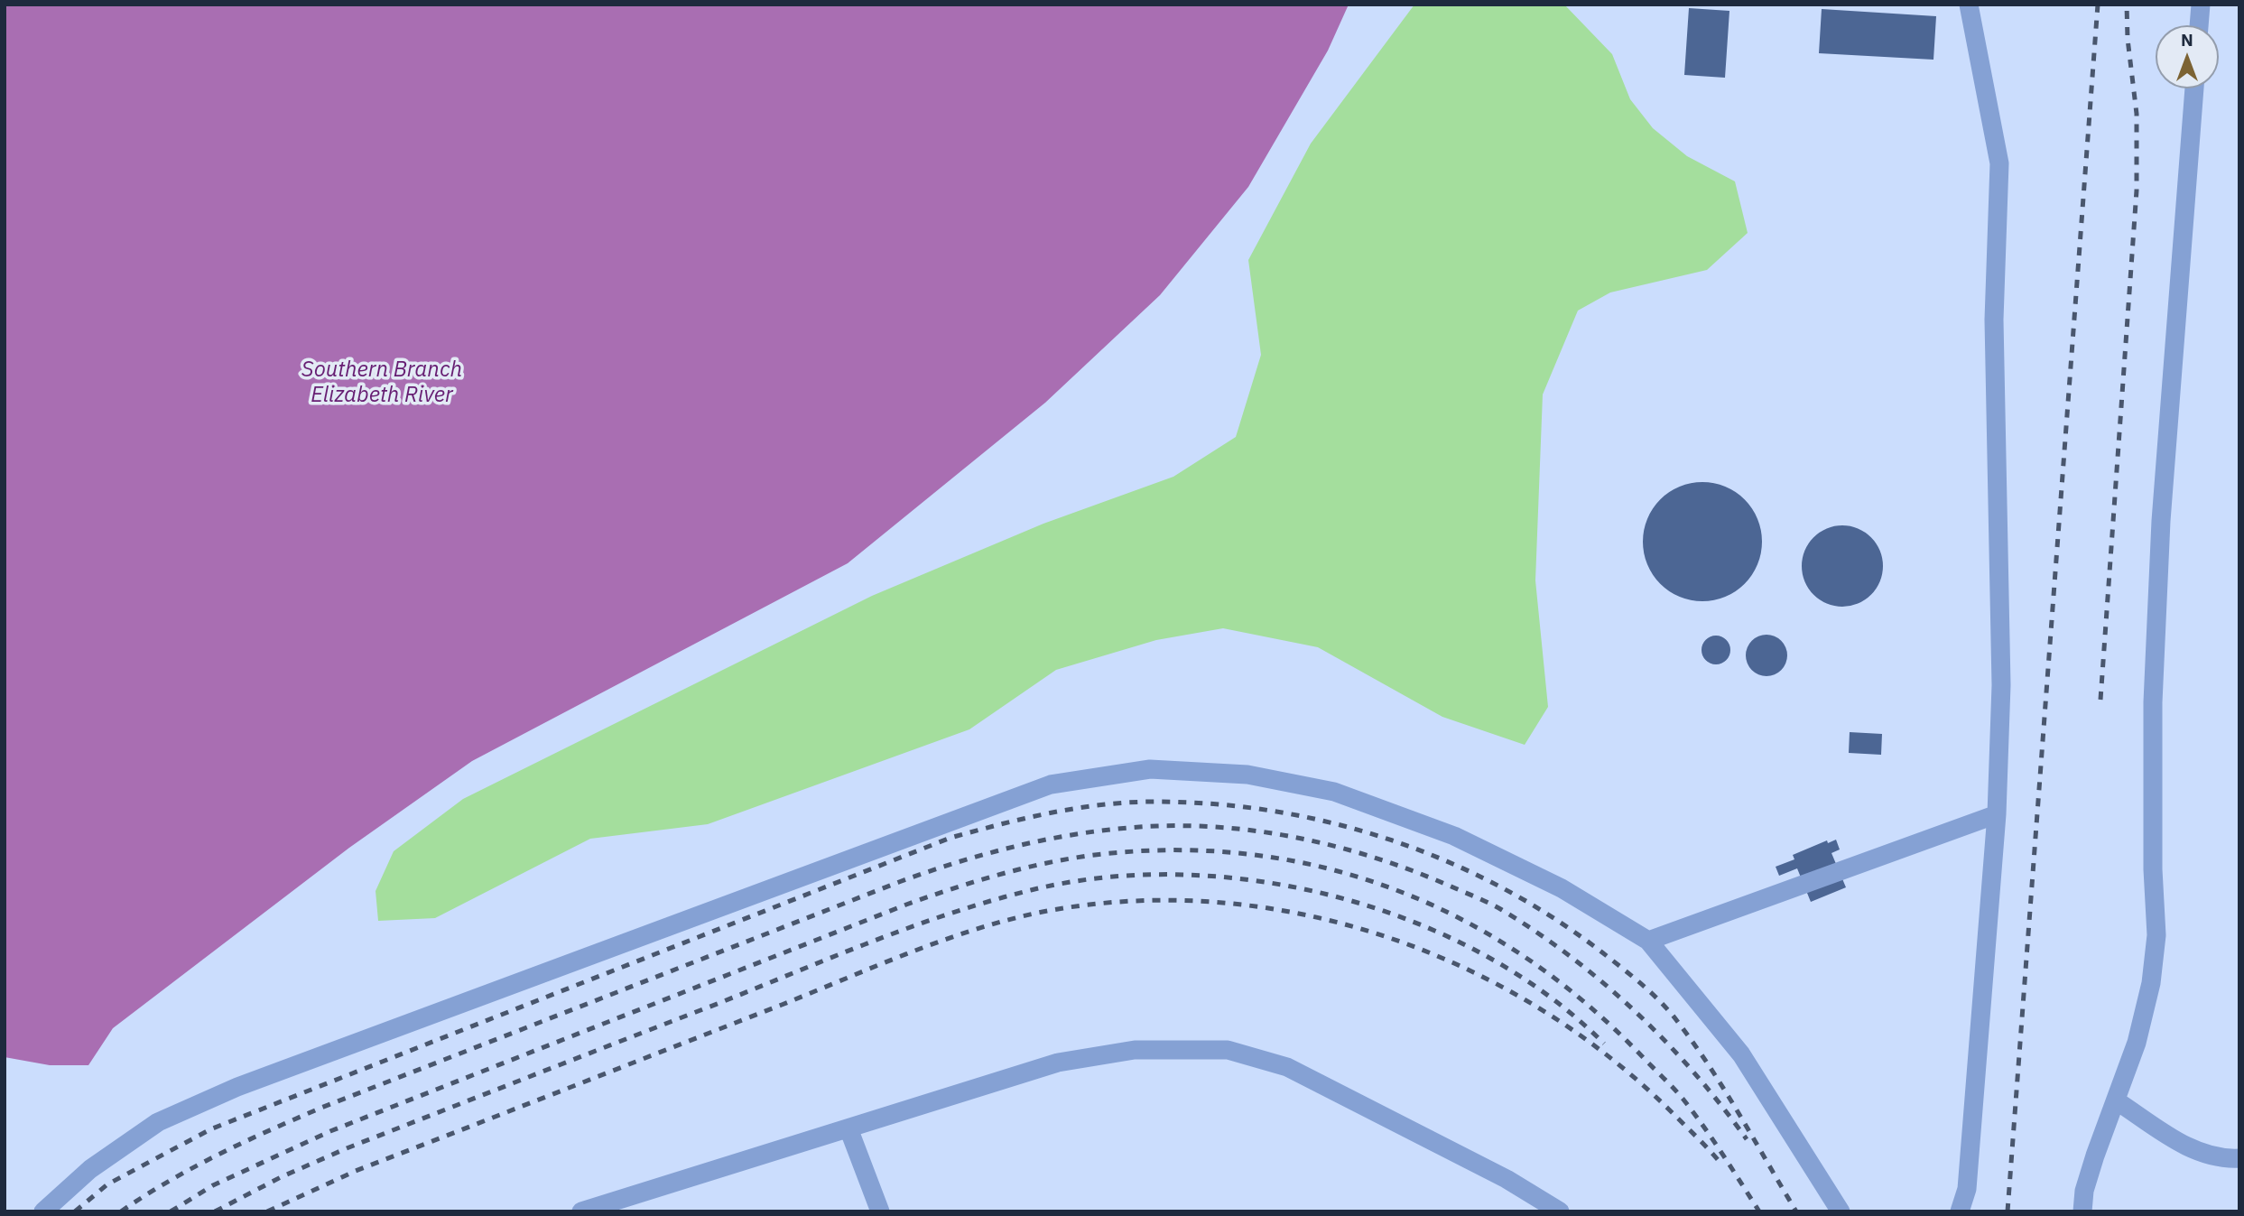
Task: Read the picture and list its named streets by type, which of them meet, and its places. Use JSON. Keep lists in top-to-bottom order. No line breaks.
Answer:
{"water":["Southern Branch Elizabeth River"],"north":"top"}
